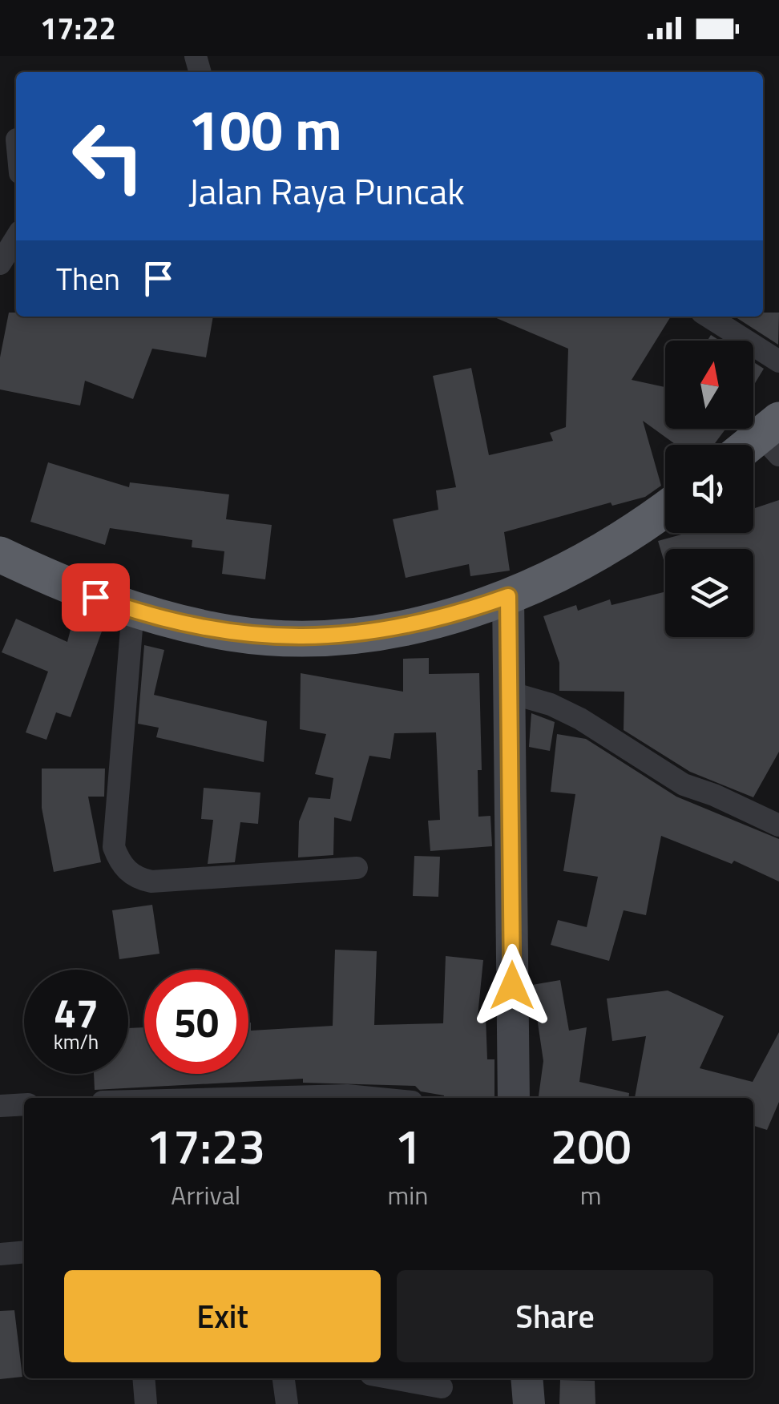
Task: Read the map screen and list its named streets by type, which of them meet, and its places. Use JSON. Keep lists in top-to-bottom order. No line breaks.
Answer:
{"north":"top","page":{"status":"17:22","turn":["100 m","Jalan Raya Puncak"],"then":"Then","speed":"47 km/h","limit":"50","eta":["17:23","Arrival","1","min","200","m"],"buttons":["Exit","Share"]}}
